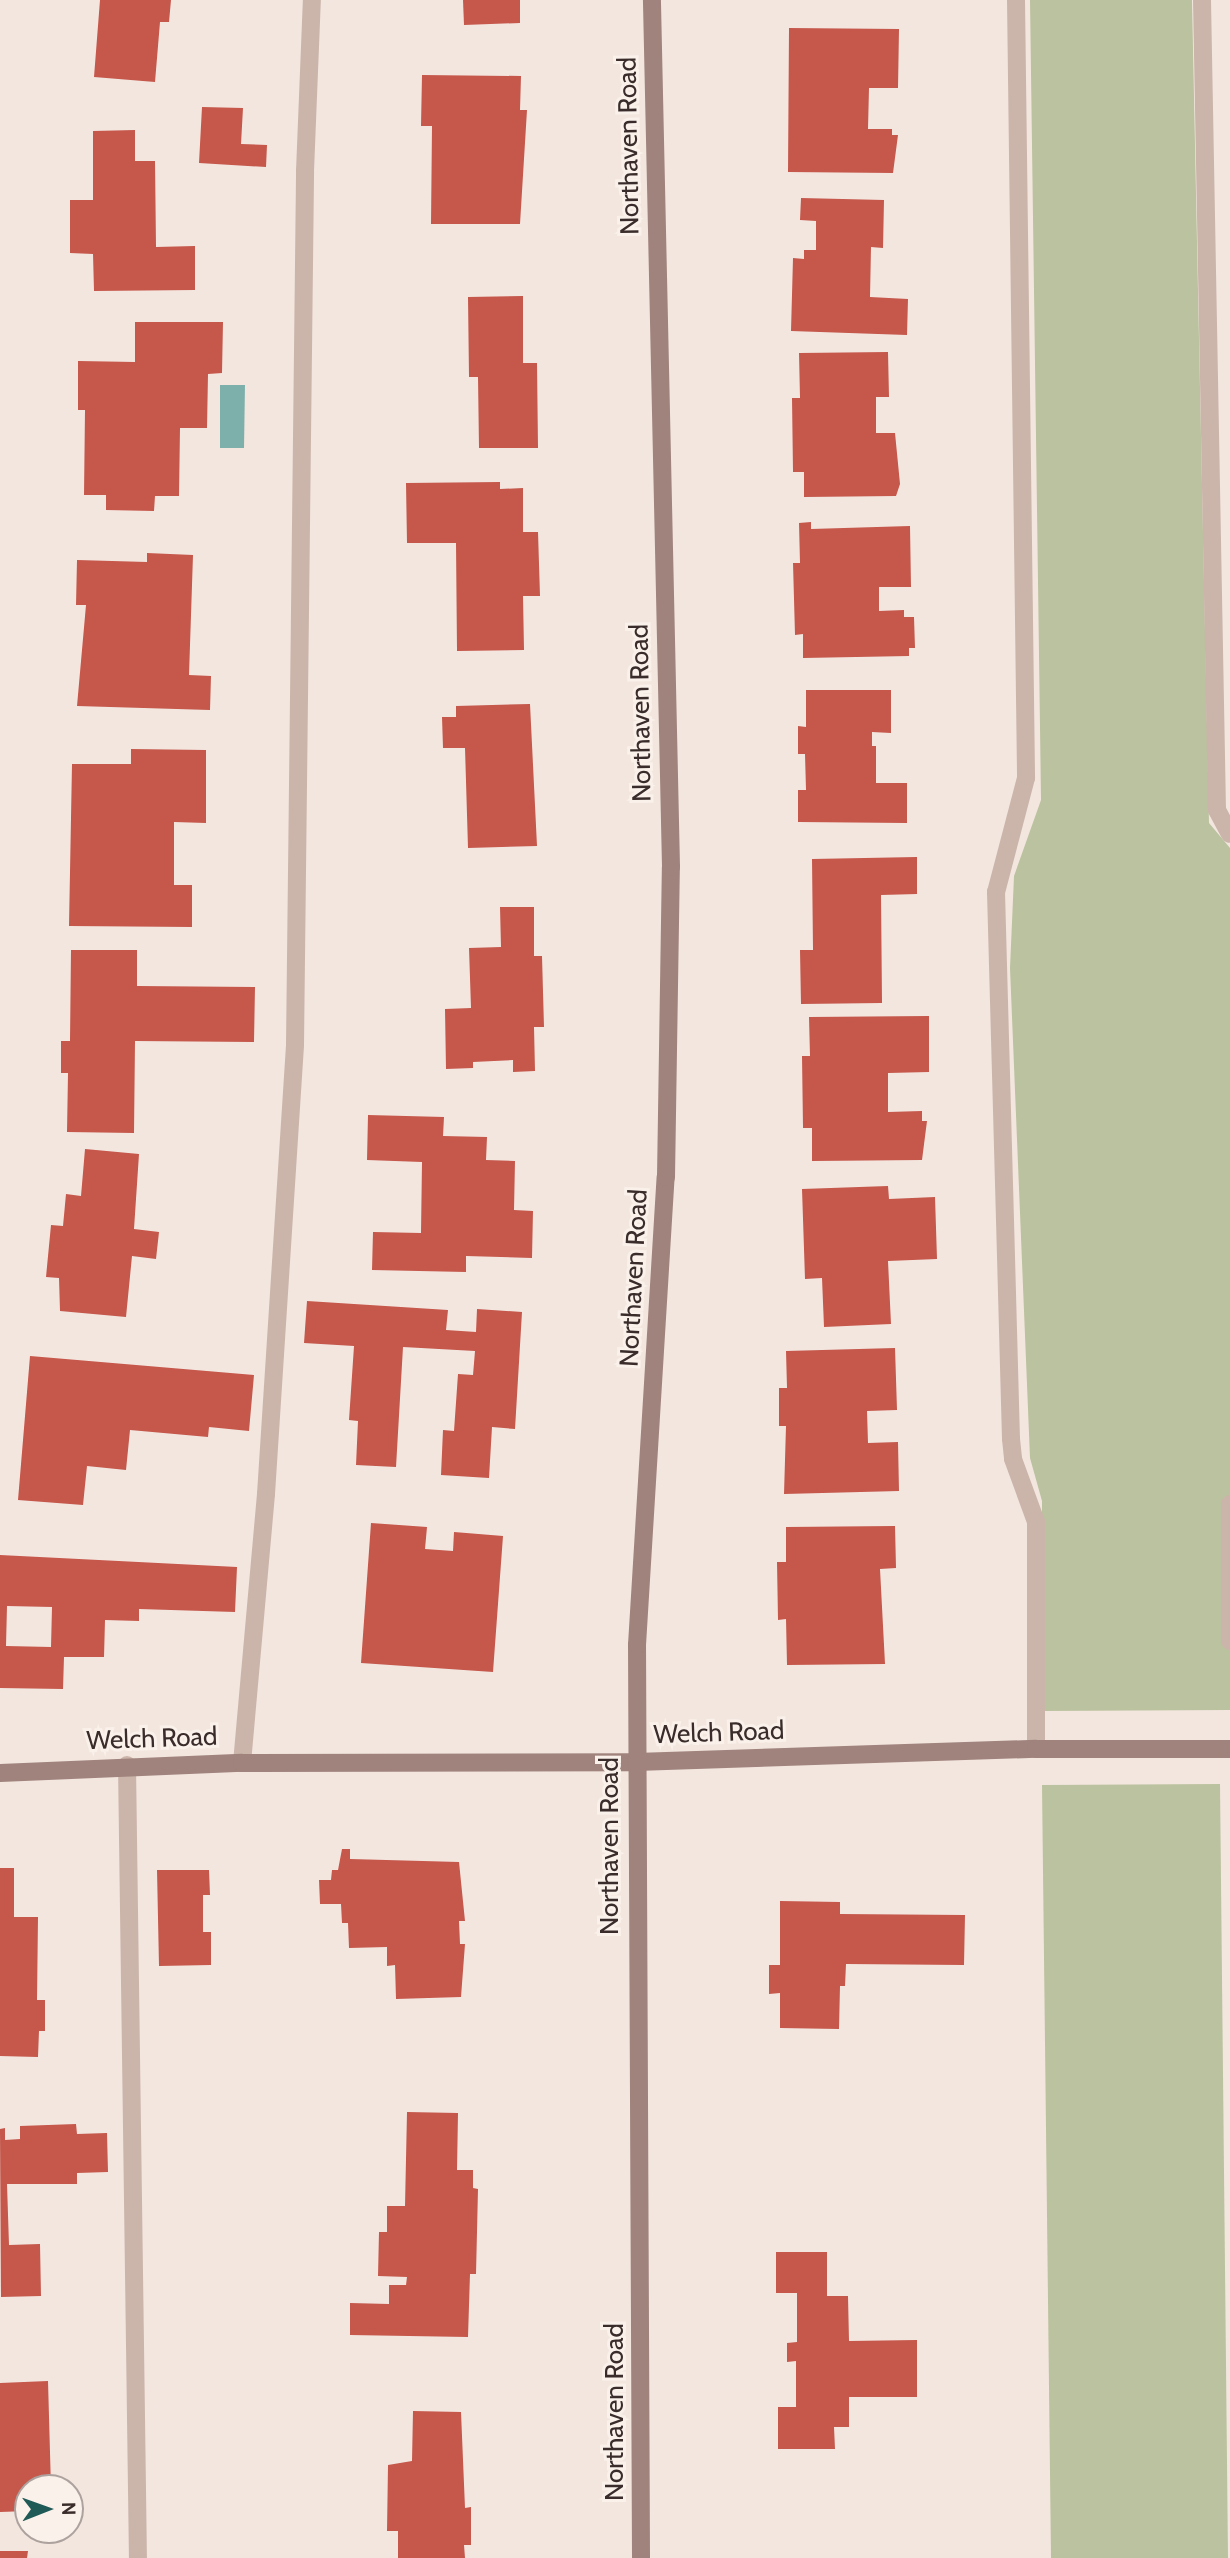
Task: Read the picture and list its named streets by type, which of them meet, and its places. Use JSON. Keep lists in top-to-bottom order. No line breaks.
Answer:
{"streets":{"street":["Northaven Road","Welch Road"]},"crossings":[["Northaven Road","Welch Road"]],"north":"right"}
